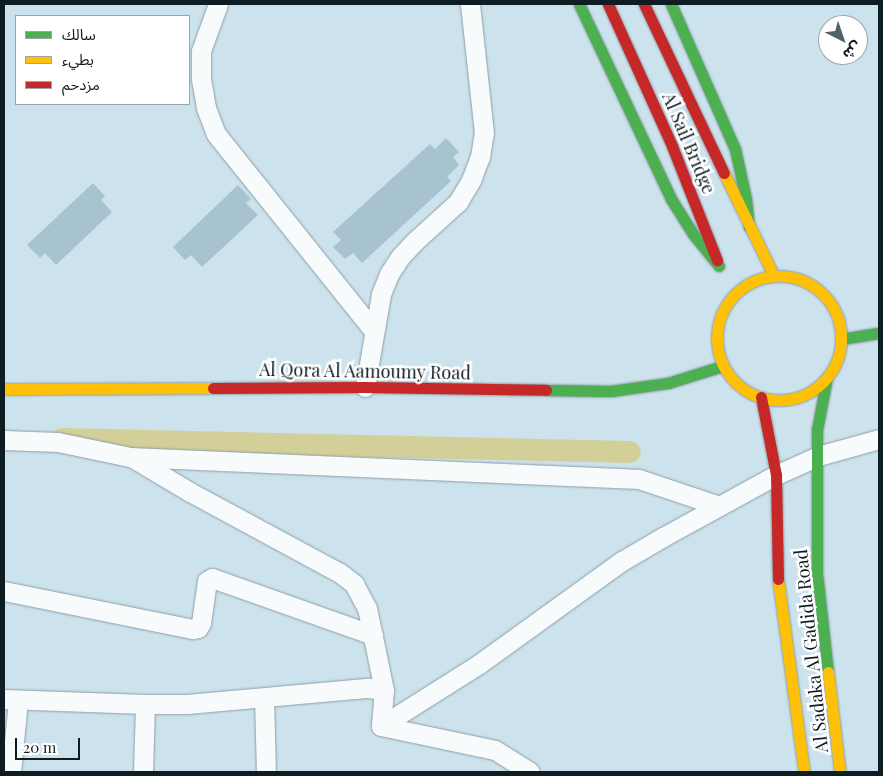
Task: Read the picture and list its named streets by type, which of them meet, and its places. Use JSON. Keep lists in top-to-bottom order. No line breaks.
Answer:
{"streets":{"main road":["Al Sail Bridge","Al Qora Al Aamoumy Road","Al Sadaka Al Gadida Road"]},"crossings":[["Al Sail Bridge","Al Qora Al Aamoumy Road"],["Al Sail Bridge","Al Sadaka Al Gadida Road"],["Al Qora Al Aamoumy Road","Al Sadaka Al Gadida Road"]],"legend":["سالك","بطيء","مزدحم"],"scale_bar":"20 m","north":"bottom right"}
